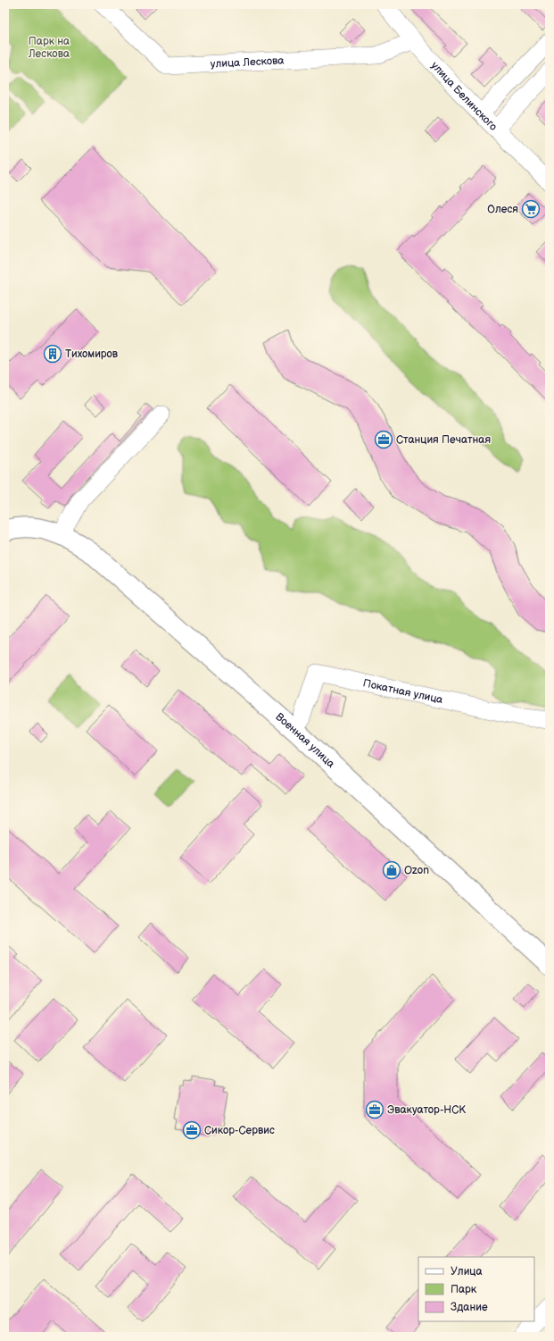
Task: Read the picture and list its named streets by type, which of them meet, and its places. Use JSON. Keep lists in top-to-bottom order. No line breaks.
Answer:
{"streets":{"main road":["Военная улица"],"street":["улица Лескова","улица Белинского","Покатная улица"]},"crossings":[["улица Лескова","улица Белинского"],["Покатная улица","Военная улица"]],"parks":["Парк на Лескова"],"places":{"supermarket":["Олеся"],"building":["Тихомиров"],"office":["Станция Печатная","Эвакуатор-НСК","Сикор-Сервис"],"shop":["Ozon"]},"legend":["Улица","Парк","Здание"]}
